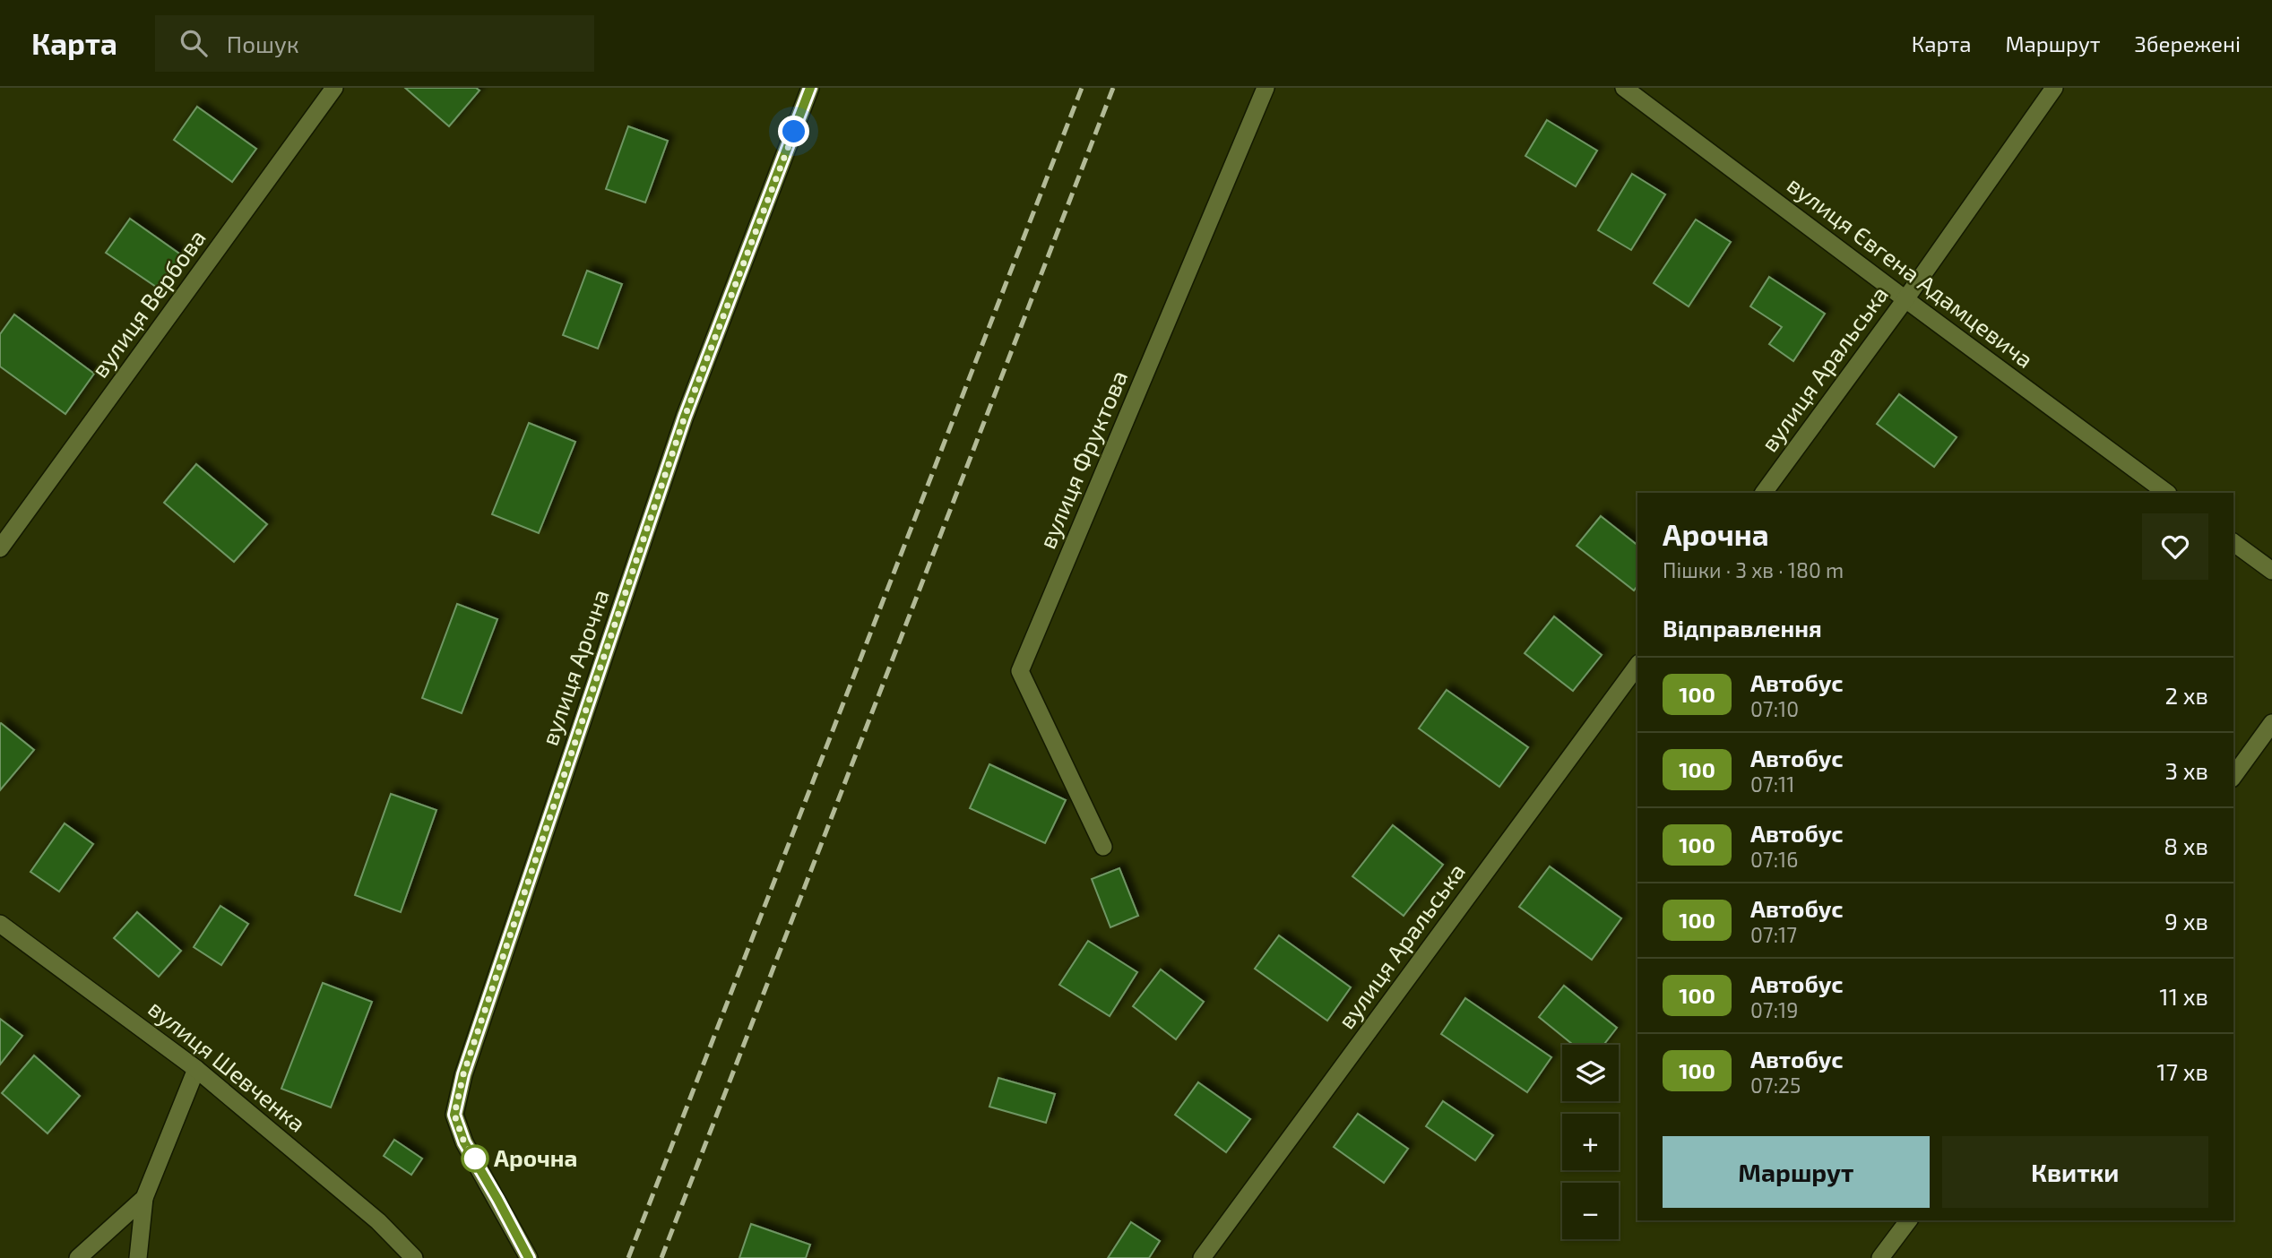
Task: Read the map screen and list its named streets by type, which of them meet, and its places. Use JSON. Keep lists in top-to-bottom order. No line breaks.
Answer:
{"streets":{"street":["вулиця Євгена Адамцевича","вулиця Вербова","вулиця Аральська","вулиця Фруктова","вулиця Арочна","вулиця Шевченка"]},"crossings":[["вулиця Євгена Адамцевича","вулиця Аральська"]],"places":["Арочна"],"lines":["bus line 100"],"page":{"header":"Карта","search":"Пошук","nav":["Карта","Маршрут","Збережені"],"heading":[["Арочна","Пішки · 3 хв · 180 m"],"Відправлення"],"list":[{"mark":"100","name":"Автобус","note":"07:10","value":"2 хв"},{"mark":"100","name":"Автобус","note":"07:11","value":"3 хв"},{"mark":"100","name":"Автобус","note":"07:16","value":"8 хв"},{"mark":"100","name":"Автобус","note":"07:17","value":"9 хв"},{"mark":"100","name":"Автобус","note":"07:19","value":"11 хв"},{"mark":"100","name":"Автобус","note":"07:25","value":"17 хв"}],"map_buttons":["+","−"],"buttons":["Маршрут","Квитки"]}}
